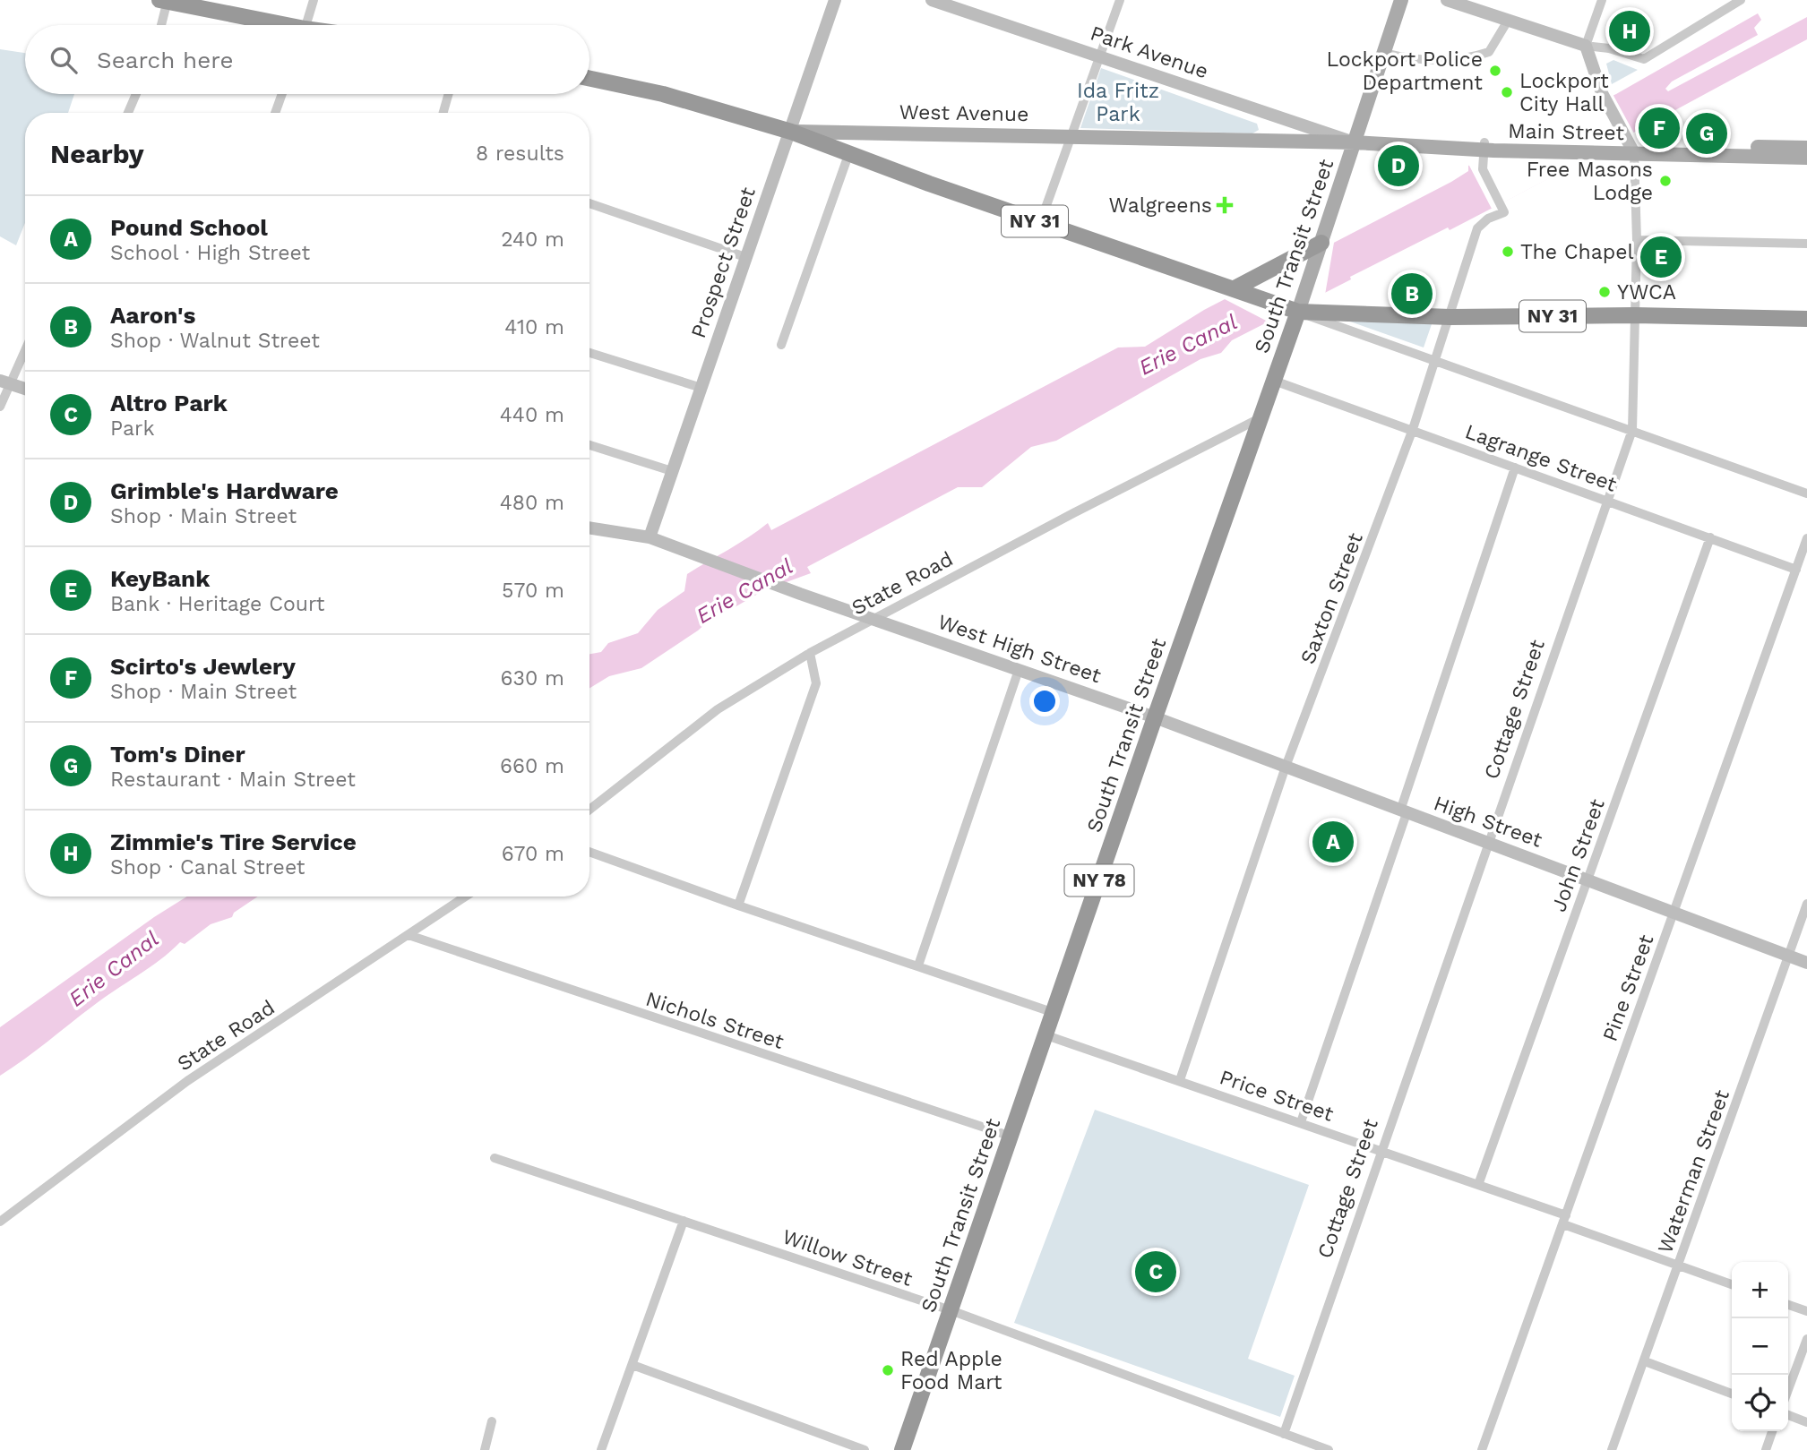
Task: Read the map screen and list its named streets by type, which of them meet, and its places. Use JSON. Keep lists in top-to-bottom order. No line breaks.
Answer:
{"streets":{"highway":["West Avenue","NY 31","South Transit Street","NY 78"],"main road":["Main Street"],"street":["Park Avenue","Prospect Street","Lagrange Street","State Road","Saxton Street","West High Street","Cottage Street","High Street","John Street","Pine Street","Nichols Street","Price Street","Waterman Street","Willow Street"]},"crossings":[["Park Avenue","West Avenue"],["Park Avenue","Main Street"],["Park Avenue","South Transit Street"],["Park Avenue","NY 78"],["West Avenue","Main Street"],["West Avenue","NY 31"],["West Avenue","South Transit Street"],["West Avenue","Prospect Street"],["West Avenue","NY 78"],["Main Street","South Transit Street"],["Main Street","Saxton Street"],["Main Street","Cottage Street"],["Main Street","NY 78"],["NY 31","South Transit Street"],["NY 31","Prospect Street"],["NY 31","Saxton Street"],["NY 31","Cottage Street"],["South Transit Street","Lagrange Street"],["South Transit Street","State Road"],["South Transit Street","West High Street"],["South Transit Street","High Street"],["South Transit Street","NY 78"],["South Transit Street","Nichols Street"],["South Transit Street","Price Street"],["South Transit Street","Willow Street"],["Prospect Street","West High Street"],["Lagrange Street","Saxton Street"],["Lagrange Street","Cottage Street"],["Lagrange Street","John Street"],["Lagrange Street","Pine Street"],["State Road","West High Street"],["State Road","Nichols Street"],["Saxton Street","High Street"],["Saxton Street","Price Street"],["West High Street","High Street"],["Cottage Street","High Street"],["Cottage Street","Price Street"],["Cottage Street","Willow Street"],["High Street","John Street"],["High Street","Pine Street"],["High Street","Waterman Street"],["John Street","Price Street"],["Pine Street","Price Street"],["Price Street","Waterman Street"]],"water":["Erie Canal"],"parks":["Ida Fritz Park"],"places":{"other":["Lockport Police Department","Lockport City Hall","Free Masons Lodge","The Chapel","YWCA","Red Apple Food Mart"],"health":["Walgreens"]},"page":{"pins":["H","F","G","D","E","B","A","C"],"search":"Search here","heading":["Nearby","8 results"],"list":[{"mark":"A","name":"Pound School","note":"School · High Street","value":"240 m"},{"mark":"B","name":"Aaron's","note":"Shop · Walnut Street","value":"410 m"},{"mark":"C","name":"Altro Park","note":"Park","value":"440 m"},{"mark":"D","name":"Grimble's Hardware","note":"Shop · Main Street","value":"480 m"},{"mark":"E","name":"KeyBank","note":"Bank · Heritage Court","value":"570 m"},{"mark":"F","name":"Scirto's Jewlery","note":"Shop · Main Street","value":"630 m"},{"mark":"G","name":"Tom's Diner","note":"Restaurant · Main Street","value":"660 m"},{"mark":"H","name":"Zimmie's Tire Service","note":"Shop · Canal Street","value":"670 m"}],"map_buttons":["+","−"]}}
